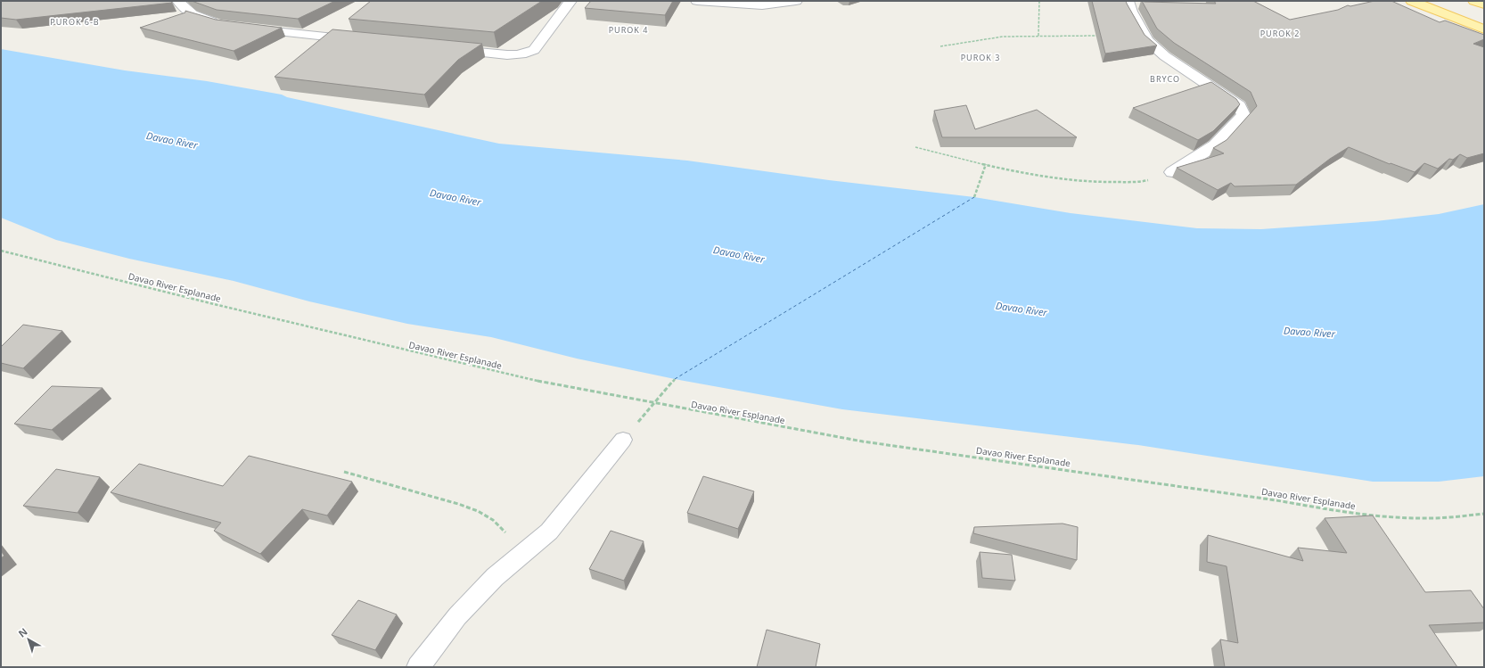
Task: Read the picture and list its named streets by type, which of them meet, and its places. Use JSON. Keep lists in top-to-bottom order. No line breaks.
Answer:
{"streets":{"path":["Davao River Esplanade"]},"districts":["PUROK 6-B","PUROK 4","PUROK 2","PUROK 3","BRYCO"],"water":["Davao River"],"north":"top left"}
